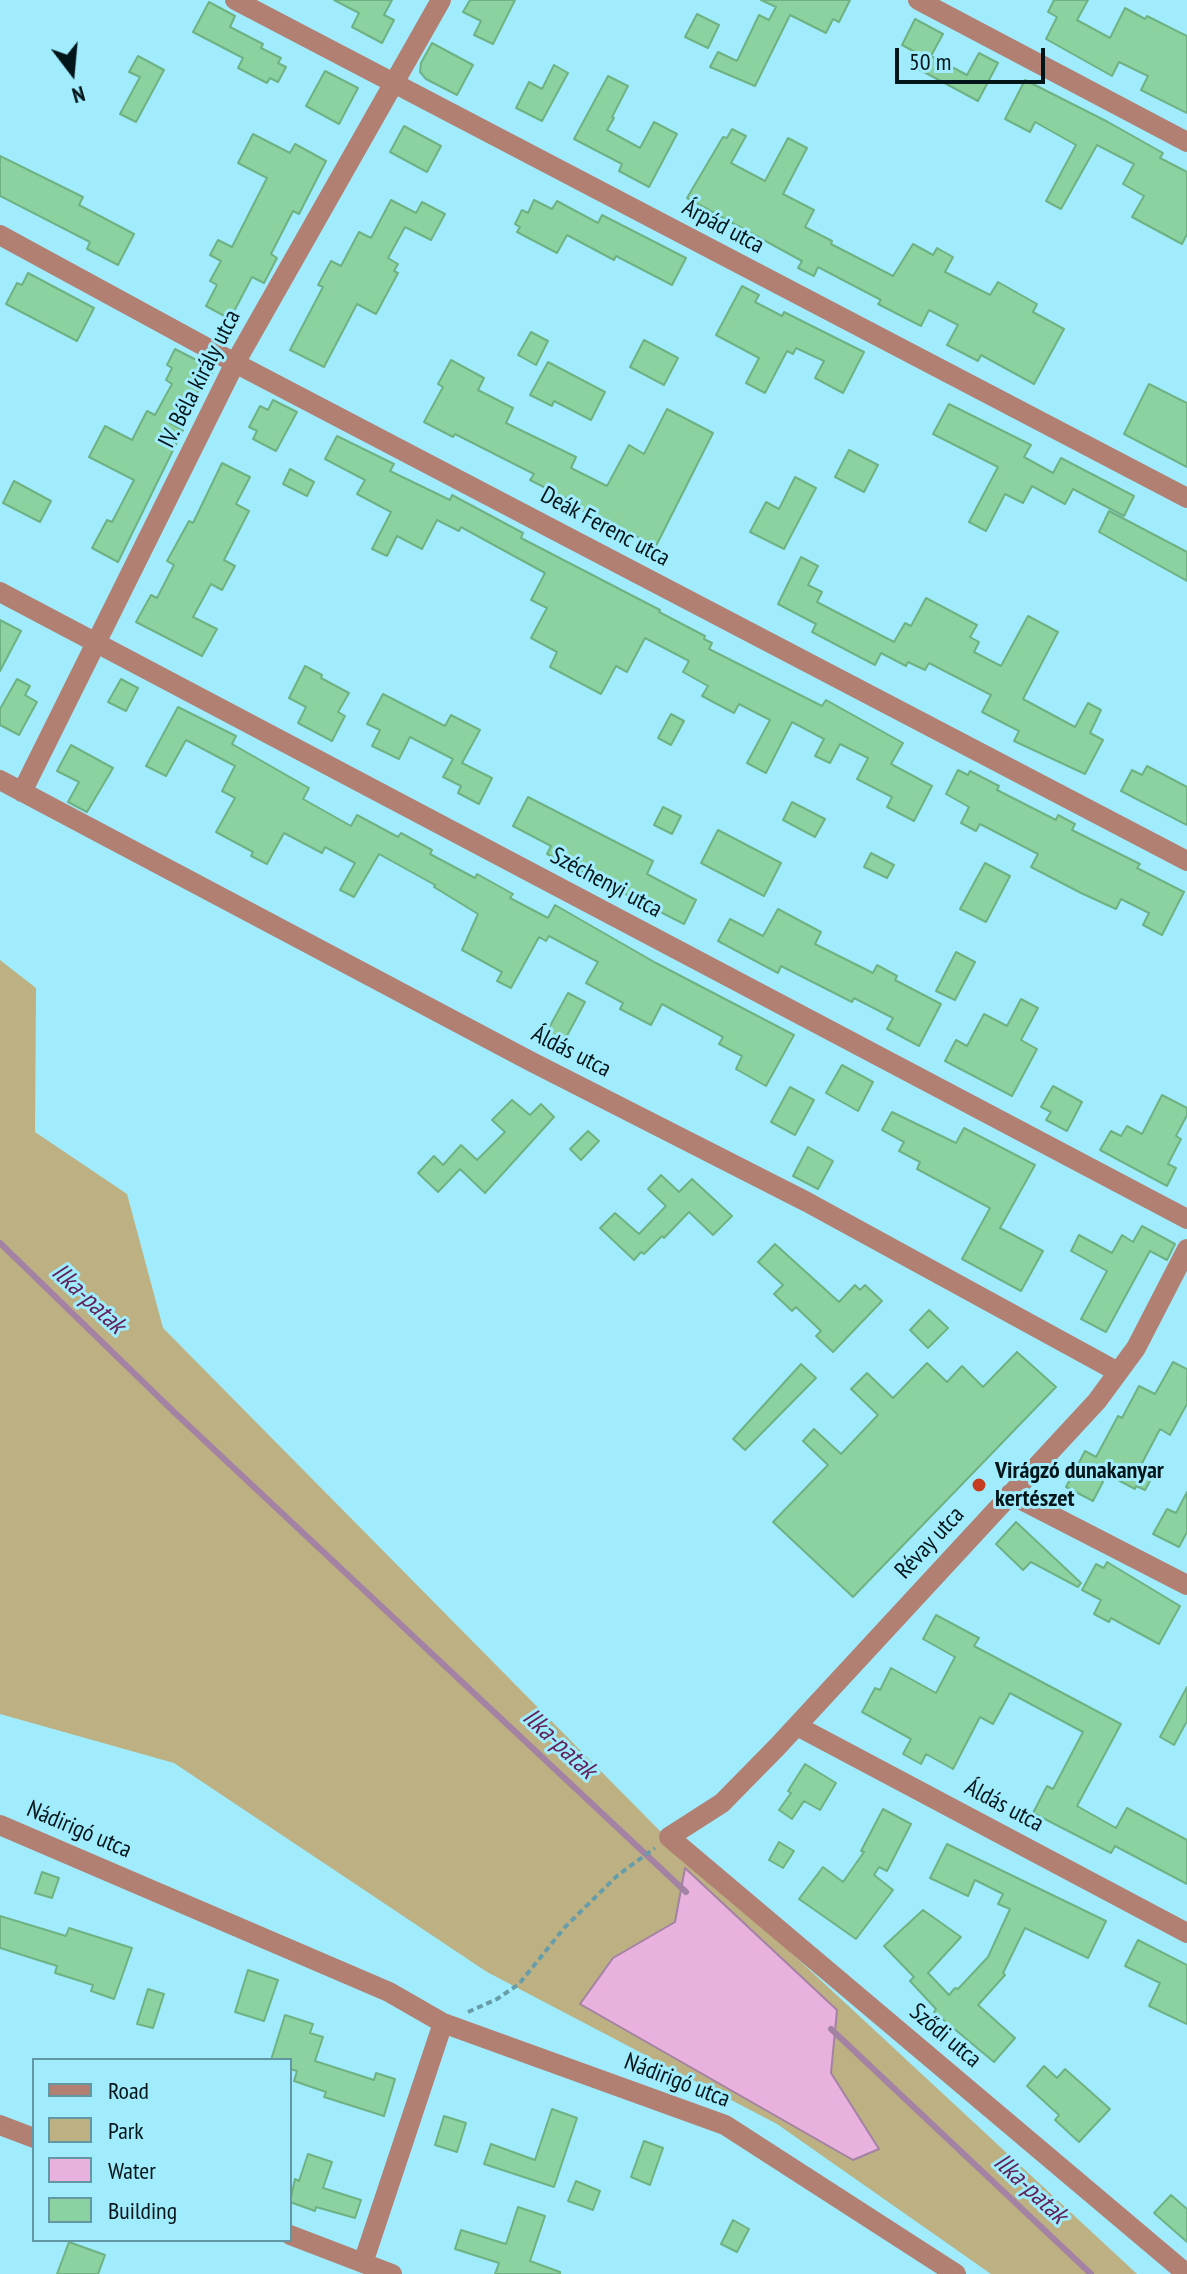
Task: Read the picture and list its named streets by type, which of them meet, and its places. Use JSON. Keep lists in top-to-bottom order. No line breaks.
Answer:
{"streets":{"street":["Árpád utca","IV. Béla király utca","Deák Ferenc utca","Széchenyi utca","Áldás utca","Révay utca","Nádirigó utca","Sződi utca"]},"crossings":[["Árpád utca","IV. Béla király utca"],["IV. Béla király utca","Deák Ferenc utca"],["IV. Béla király utca","Széchenyi utca"],["IV. Béla király utca","Áldás utca"],["Áldás utca","Révay utca"],["Révay utca","Sződi utca"]],"water":["Ilka-patak"],"places":["Virágzó dunakanyar kertészet"],"legend":["Road","Park","Water","Building"],"scale_bar":"50 m","north":"bottom"}
